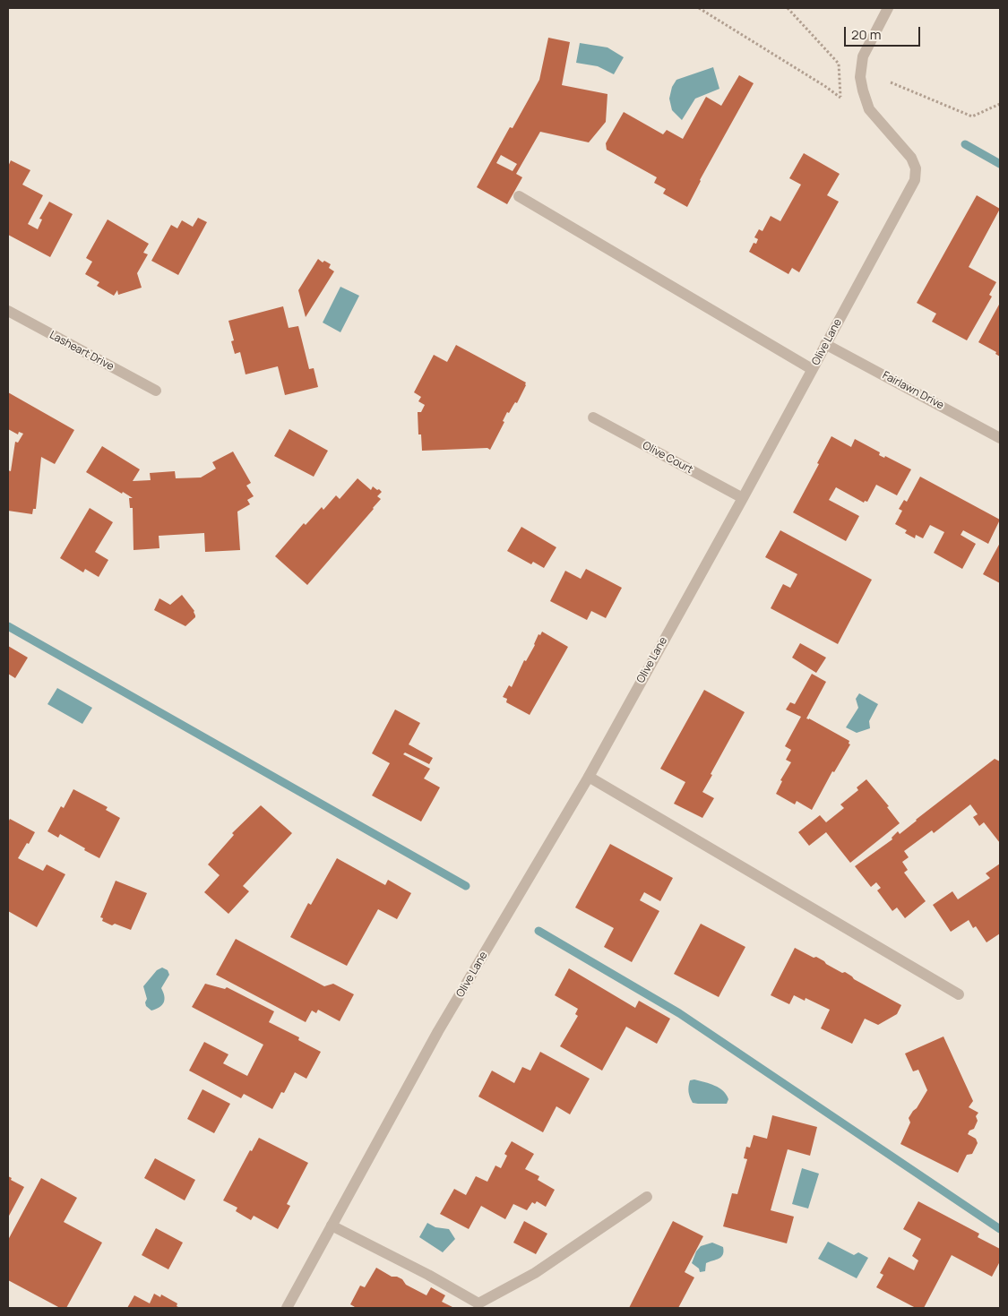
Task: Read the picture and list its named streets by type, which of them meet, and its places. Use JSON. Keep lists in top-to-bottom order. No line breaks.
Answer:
{"streets":{"street":["Olive Lane","Lasheart Drive","Fairlawn Drive","Olive Court"]},"crossings":[["Olive Lane","Fairlawn Drive"],["Olive Lane","Olive Court"]],"scale_bar":"20 m"}
